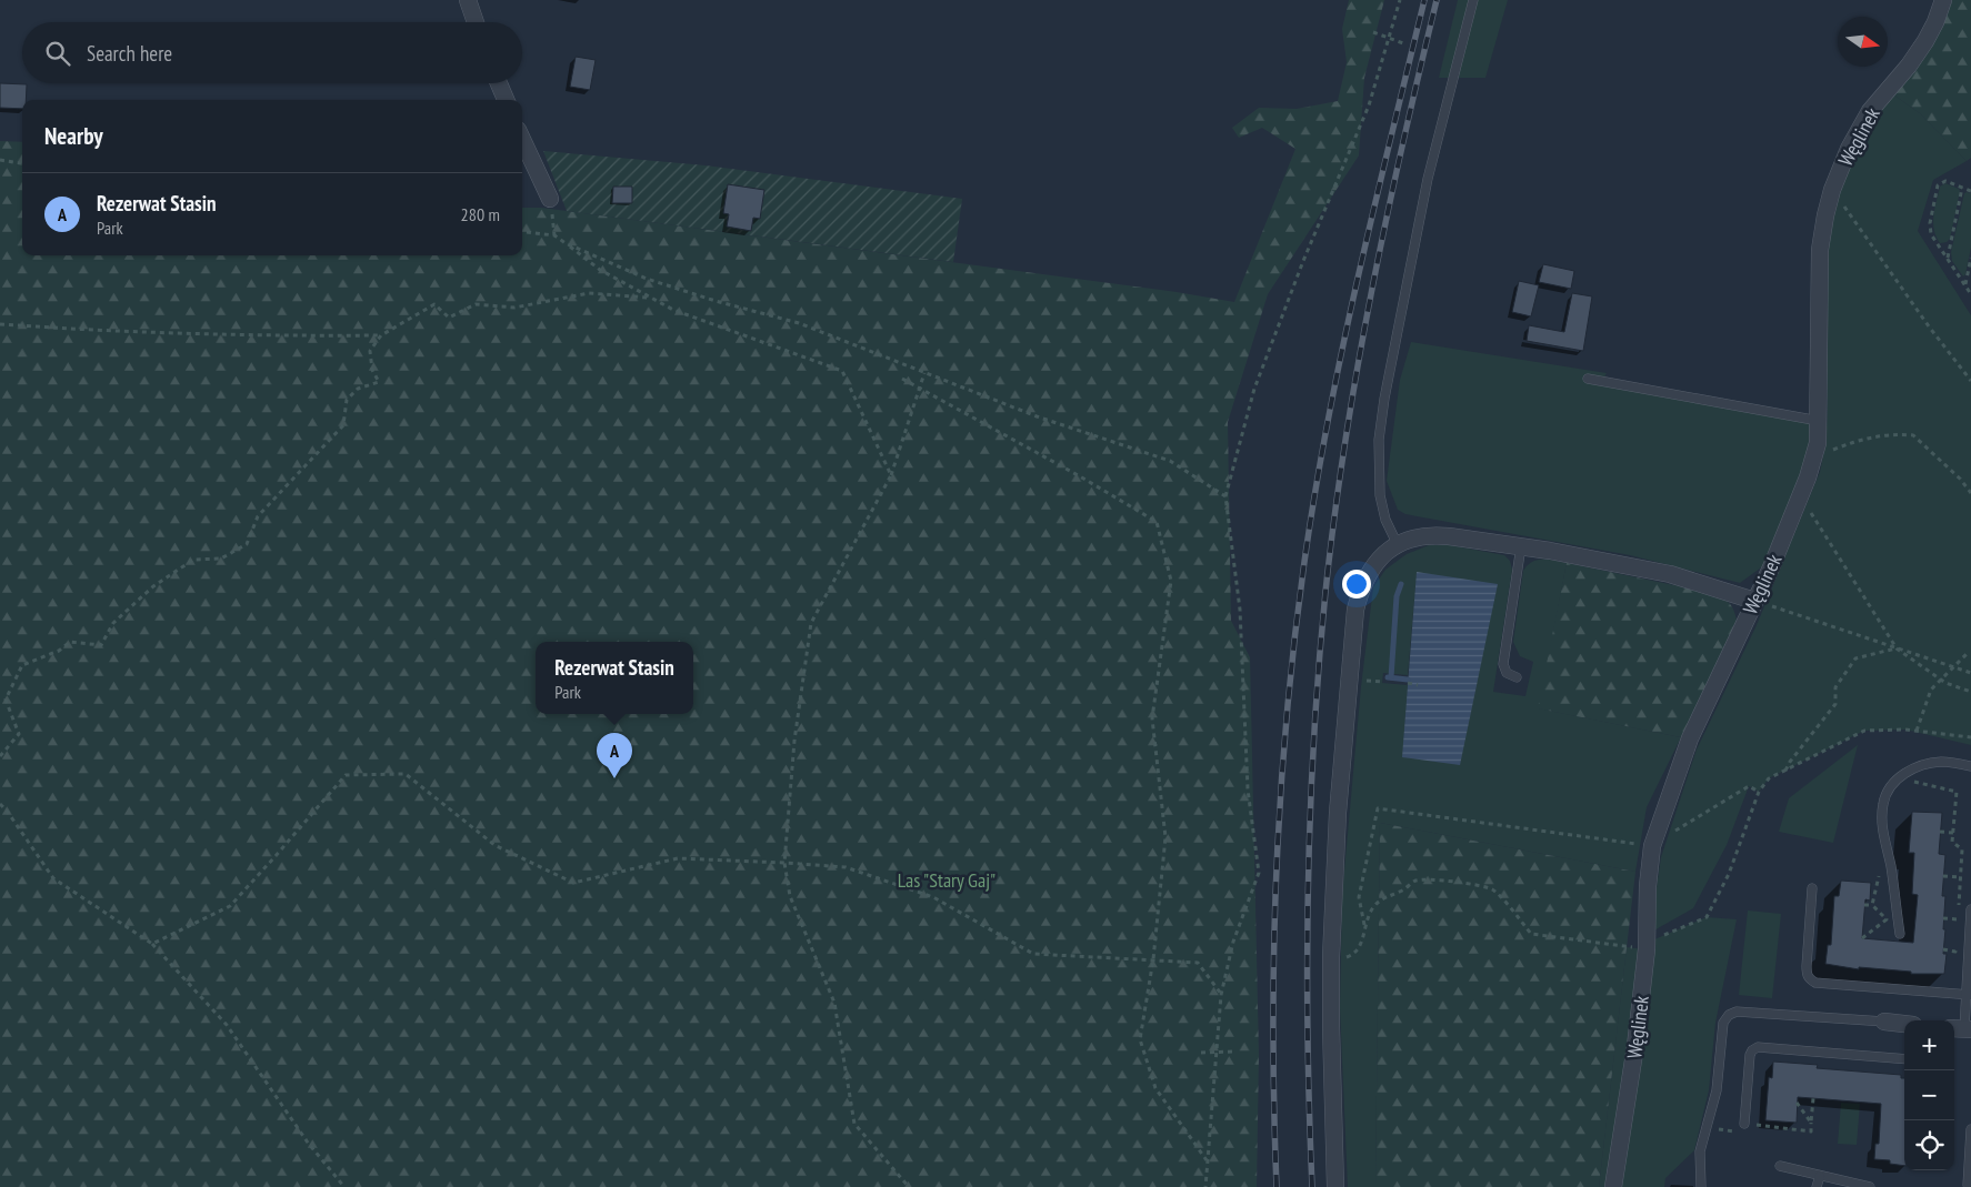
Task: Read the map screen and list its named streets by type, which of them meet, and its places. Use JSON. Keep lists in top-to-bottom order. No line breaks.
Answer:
{"streets":{"street":["Węglinek"]},"parks":["Las \"Stary Gaj\""],"north":"right","page":{"search":"Search here","heading":"Nearby","list":[{"mark":"A","name":"Rezerwat Stasin","note":"Park","value":"280 m"}],"popup":["Rezerwat Stasin","Park"],"pins":"A","map_buttons":["+","−"]}}
